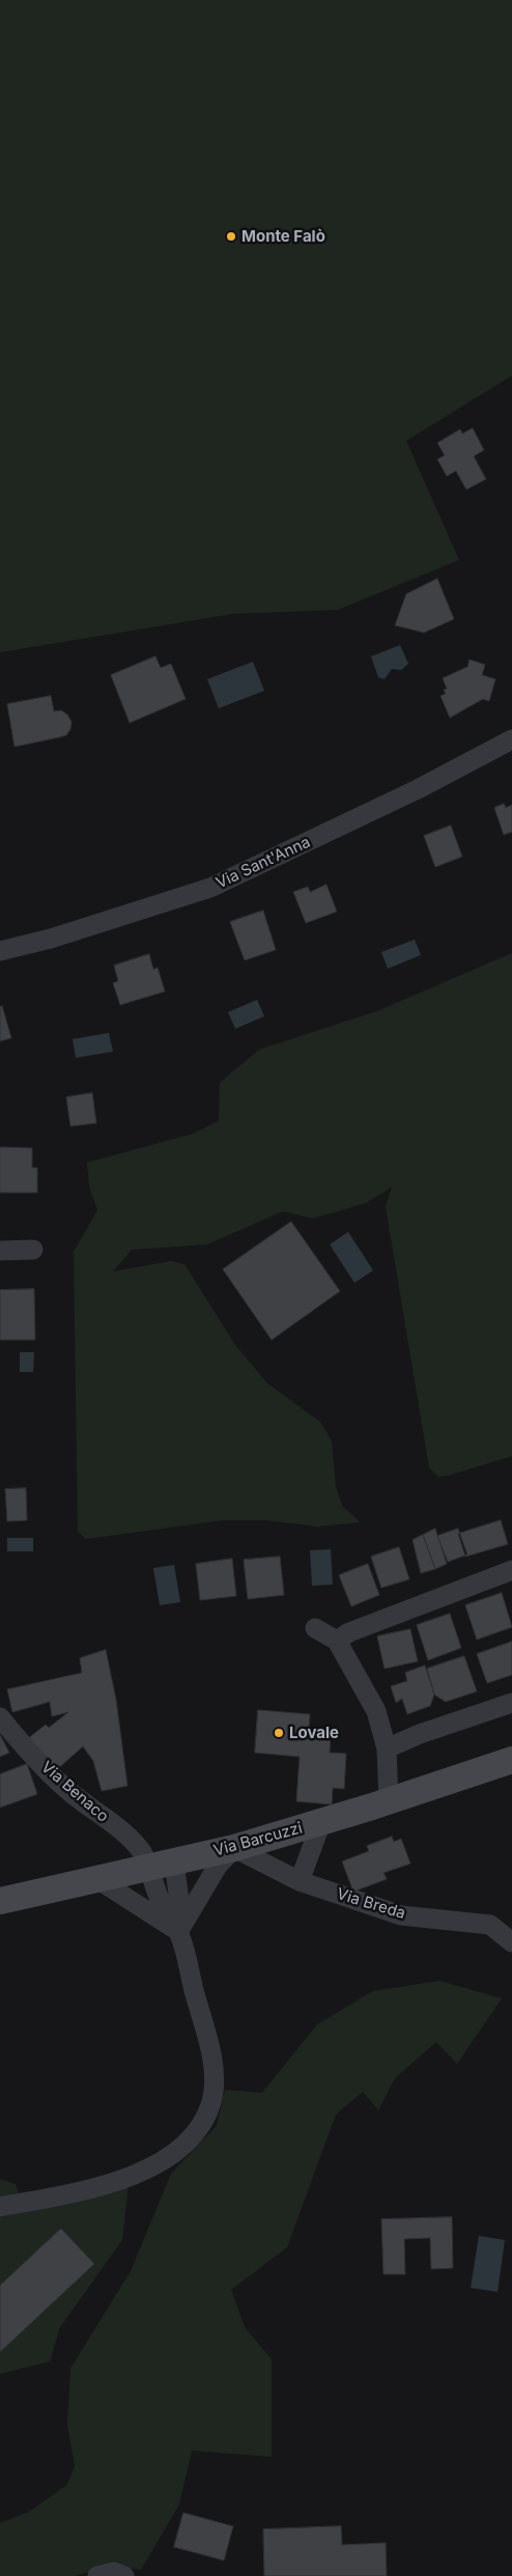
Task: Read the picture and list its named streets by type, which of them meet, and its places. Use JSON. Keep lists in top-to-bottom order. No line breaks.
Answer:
{"streets":{"street":["Via Sant'Anna","Via Benaco","Via Barcuzzi","Via Breda"]},"crossings":[["Via Benaco","Via Barcuzzi"],["Via Barcuzzi","Via Breda"]],"places":["Monte Falò","Lovale"]}
